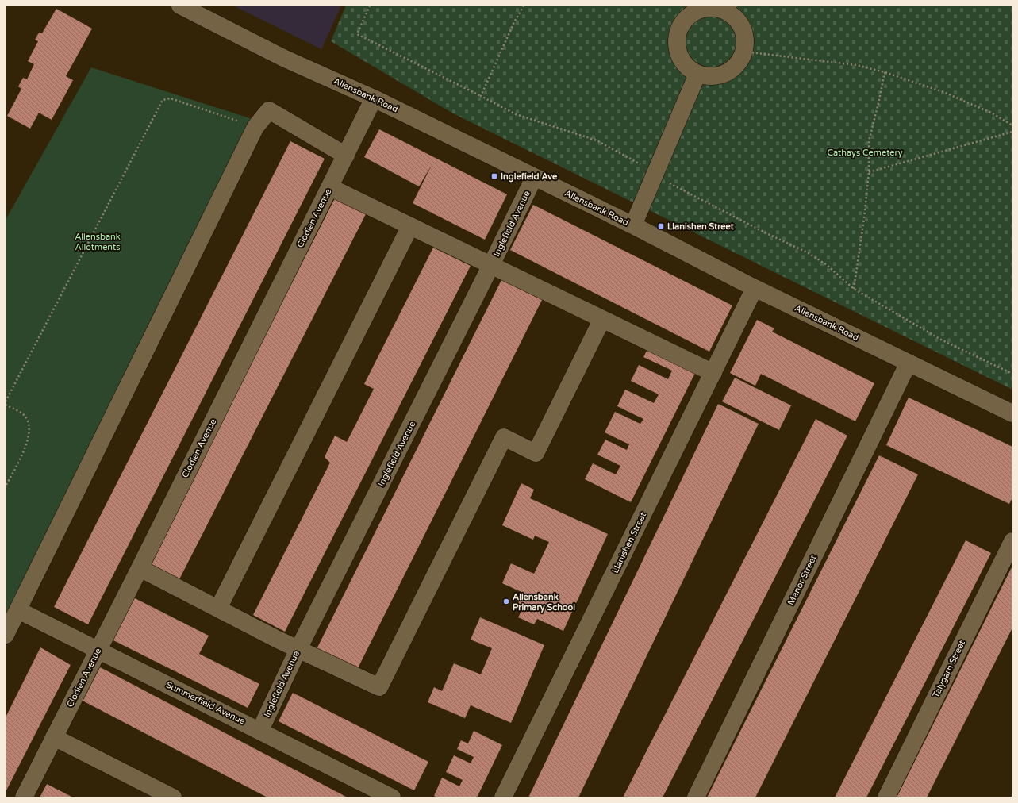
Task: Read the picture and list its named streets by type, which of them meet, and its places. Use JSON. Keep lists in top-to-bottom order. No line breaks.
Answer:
{"streets":{"street":["Allensbank Road","Clodien Avenue","Inglefield Avenue","Llanishen Street","Manor Street","Talygarn Street","Summerfield Avenue"]},"crossings":[["Allensbank Road","Clodien Avenue"],["Allensbank Road","Inglefield Avenue"],["Allensbank Road","Llanishen Street"],["Allensbank Road","Manor Street"],["Clodien Avenue","Summerfield Avenue"],["Inglefield Avenue","Summerfield Avenue"]],"parks":["Cathays Cemetery","Allensbank Allotments"],"places":{"transit":["Inglefield Ave","Llanishen Street"],"other":["Allensbank Primary School"]}}
